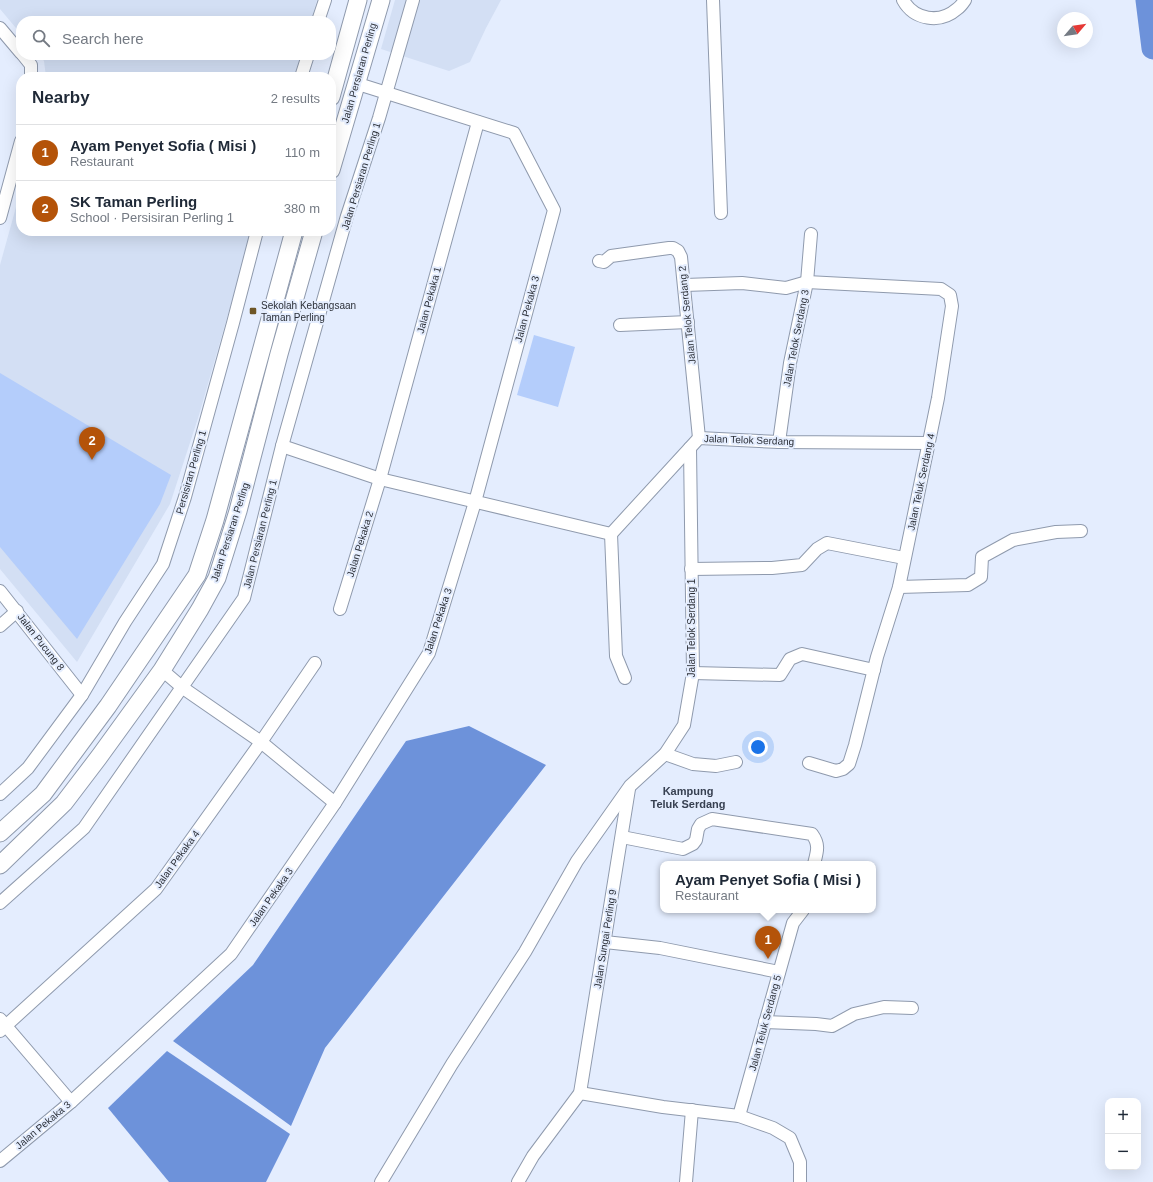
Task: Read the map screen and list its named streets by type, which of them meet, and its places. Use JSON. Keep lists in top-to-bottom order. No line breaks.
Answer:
{"streets":{"main road":["Jalan Persiaran Perling"],"street":["Jalan Persiaran Perling 1","Jalan Pekaka 1","Jalan Pekaka 3","Jalan Telok Serdang 2","Jalan Telok Serdang 3","Jalan Telok Serdang","Persisiran Perling 1","Jalan Teluk Serdang 4","Jalan Pekaka 2","Jalan Telok Serdang 1","Jalan Pucung 8","Jalan Pekaka 4","Jalan Sungai Perling 9","Jalan Teluk Serdang 5"]},"crossings":[["Jalan Persiaran Perling","Jalan Pekaka 3"],["Jalan Persiaran Perling 1","Jalan Pekaka 3"],["Jalan Pekaka 1","Jalan Pekaka 3"],["Jalan Pekaka 1","Jalan Pekaka 2"],["Jalan Telok Serdang 2","Jalan Telok Serdang"],["Jalan Telok Serdang 2","Jalan Teluk Serdang 4"],["Jalan Telok Serdang 3","Jalan Telok Serdang"],["Jalan Telok Serdang 3","Jalan Teluk Serdang 4"],["Jalan Telok Serdang","Jalan Teluk Serdang 4"],["Jalan Telok Serdang","Jalan Telok Serdang 1"],["Persisiran Perling 1","Jalan Pucung 8"],["Jalan Telok Serdang 1","Jalan Sungai Perling 9"]],"districts":["Kampung Teluk Serdang"],"places":{"transit":["Sekolah Kebangsaan Taman Perling"]},"north":"top right","page":{"search":"Search here","heading":["Nearby","2 results"],"list":[{"mark":"1","name":"Ayam Penyet Sofia ( Misi )","note":"Restaurant","value":"110 m"},{"mark":"2","name":"SK Taman Perling","note":"School · Persisiran Perling 1","value":"380 m"}],"pins":["2","1"],"popup":["Ayam Penyet Sofia ( Misi )","Restaurant"],"map_buttons":["+","−"]}}
